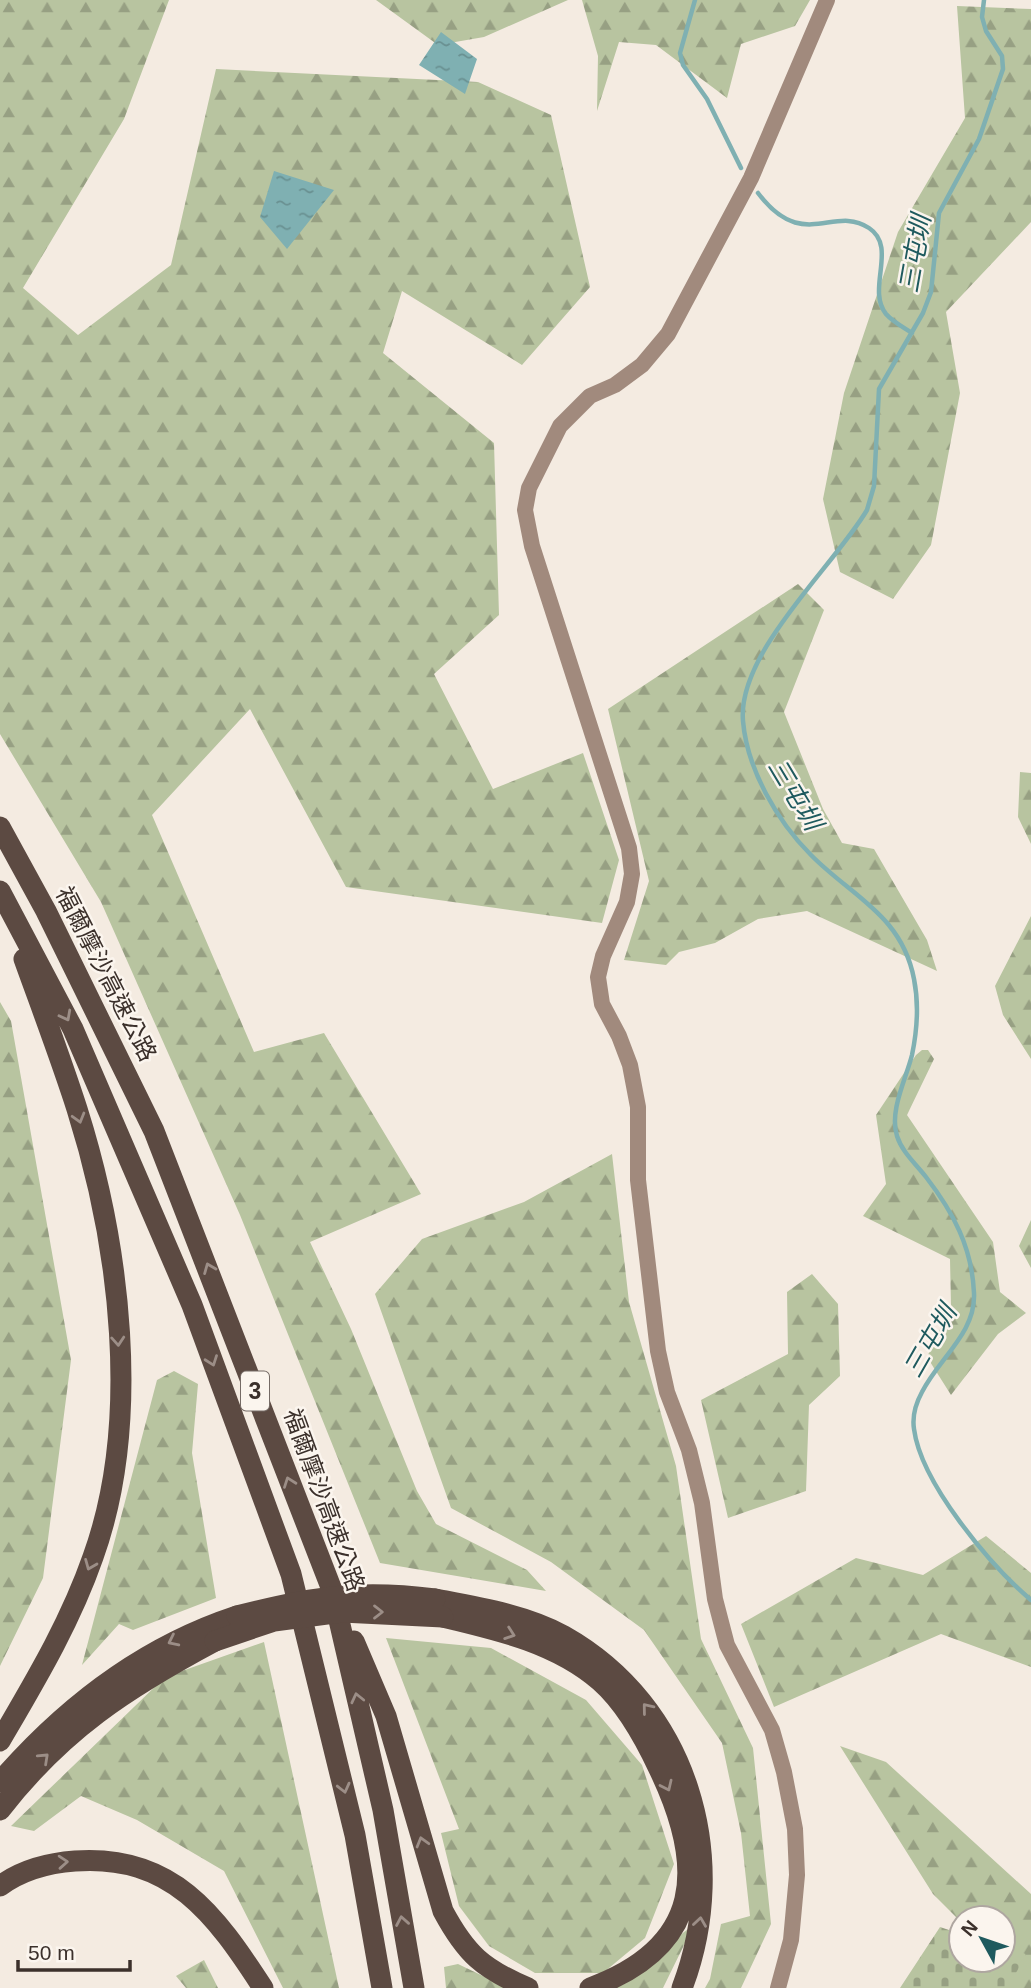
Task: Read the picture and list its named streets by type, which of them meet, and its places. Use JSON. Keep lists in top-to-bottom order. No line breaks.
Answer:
{"streets":{"highway":["福爾摩沙高速公路","3"]},"water":["三屯圳"],"scale_bar":"50 m","north":"top left"}
